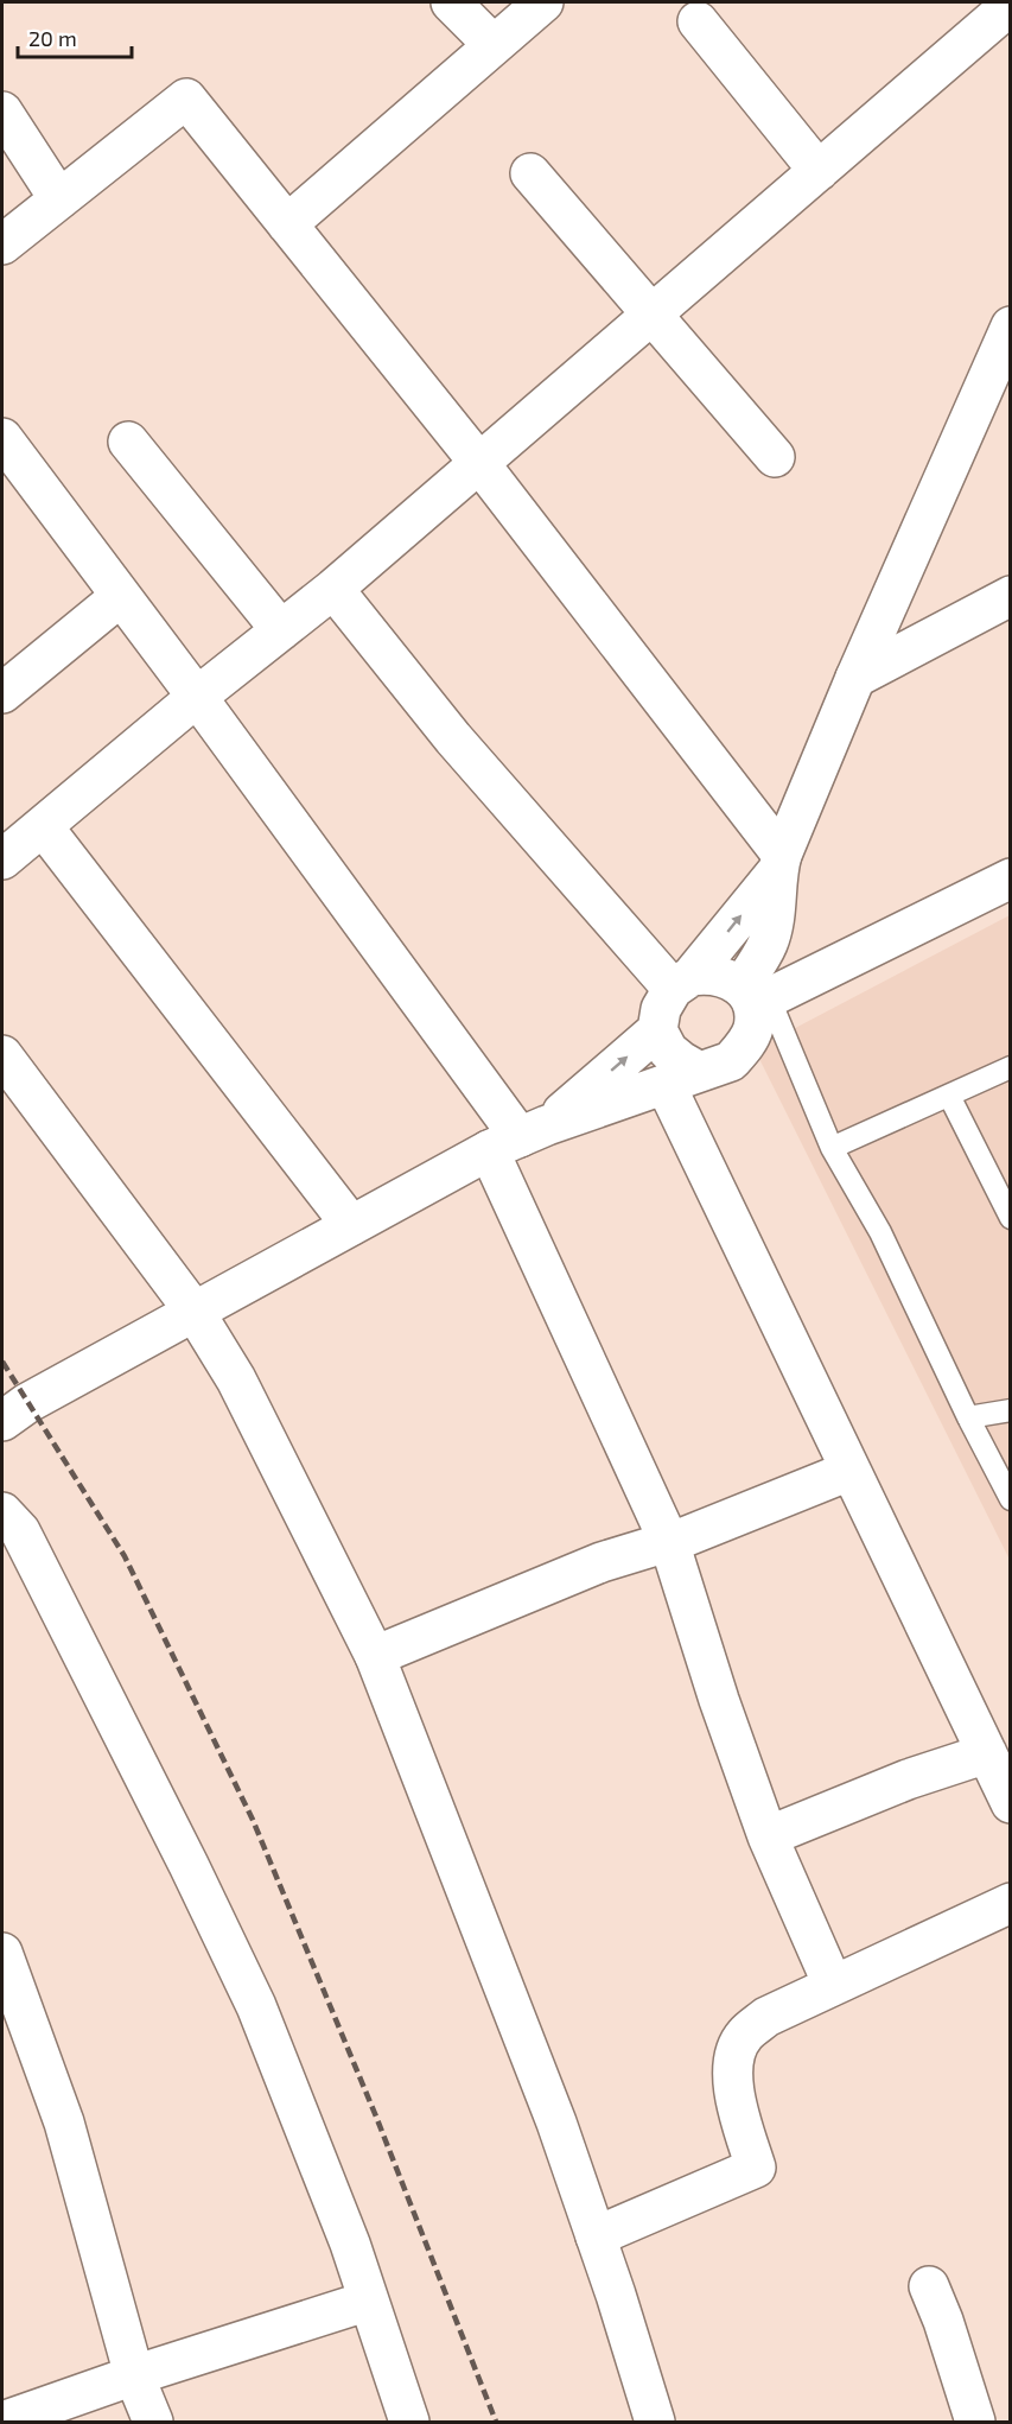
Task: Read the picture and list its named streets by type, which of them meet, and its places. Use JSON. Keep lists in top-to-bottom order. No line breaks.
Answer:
{"scale_bar":"20 m"}
